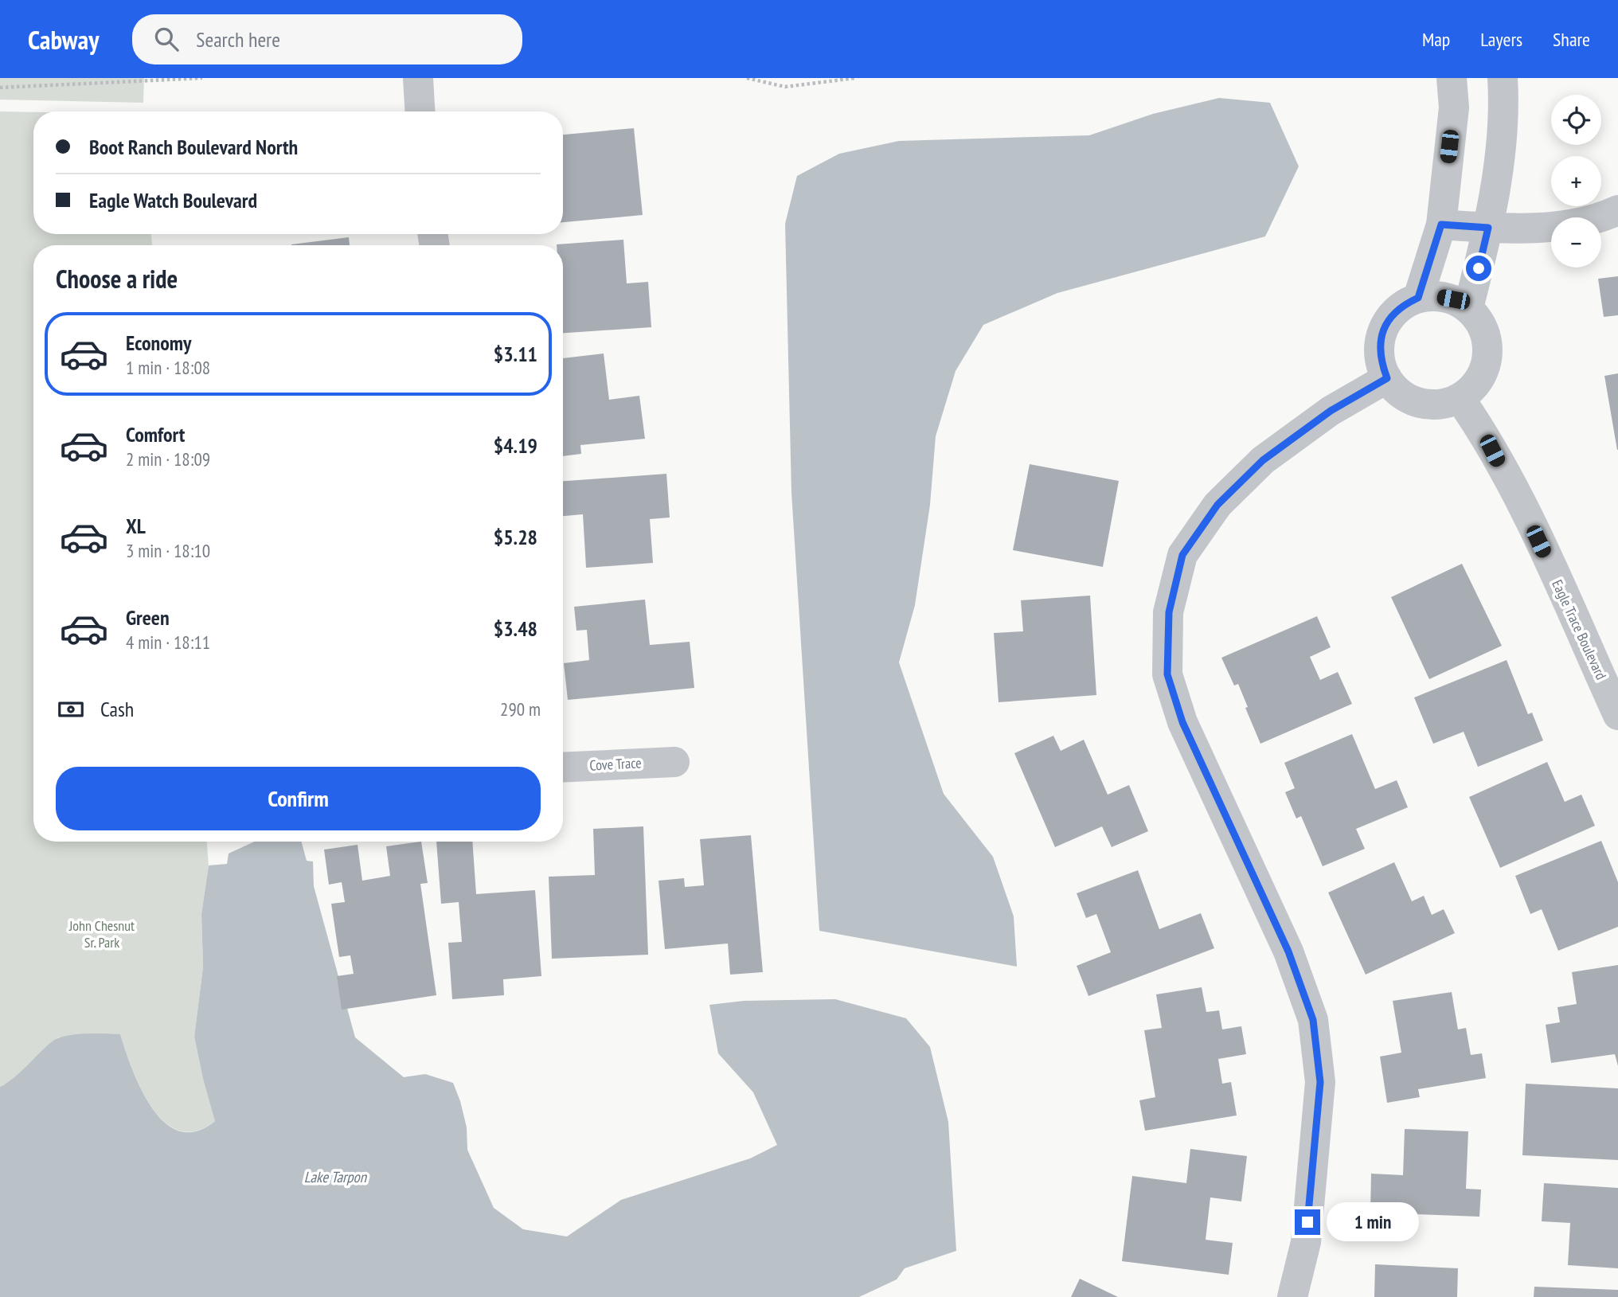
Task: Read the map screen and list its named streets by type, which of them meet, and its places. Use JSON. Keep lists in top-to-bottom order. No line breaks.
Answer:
{"streets":{"street":["Eagle Trace Boulevard","Cove Trace"]},"water":["Lake Tarpon"],"parks":["John Chesnut Sr. Park"],"page":{"header":"Cabway","search":"Search here","nav":["Map","Layers","Share"],"map_buttons":["+","−"],"banner":["Boot Ranch Boulevard North","Eagle Watch Boulevard"],"heading":"Choose a ride","list":[{"name":"Economy","note":"1 min · 18:08","value":"$3.11"},{"name":"Comfort","note":"2 min · 18:09","value":"$4.19"},{"name":"XL","note":"3 min · 18:10","value":"$5.28"},{"name":"Green","note":"4 min · 18:11","value":"$3.48"}],"pay":["Cash","290 m"],"buttons":"Confirm","bubble":"1 min"}}
